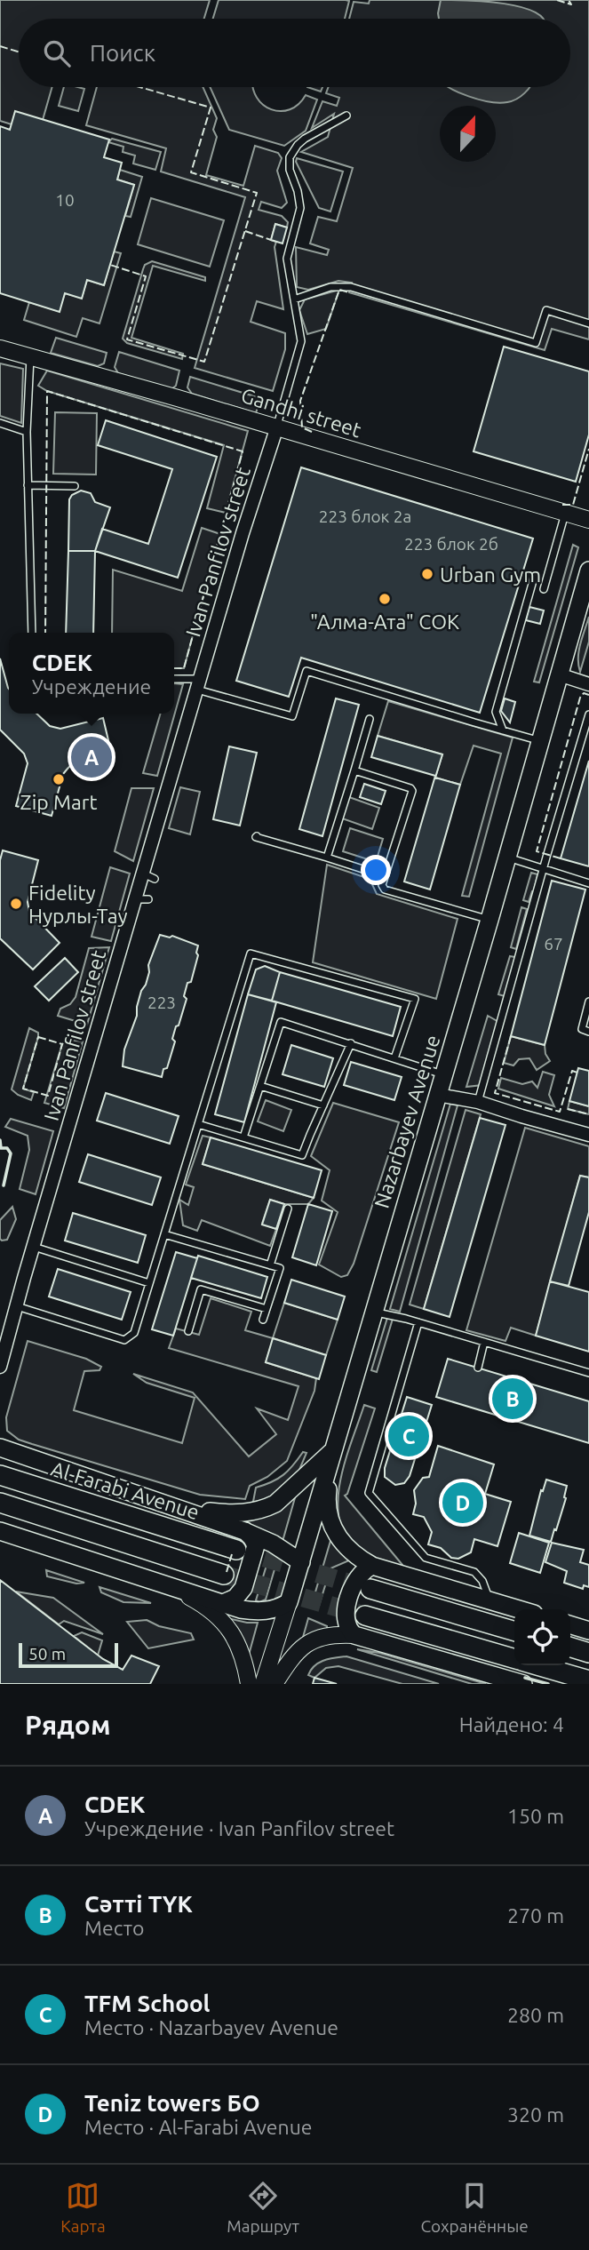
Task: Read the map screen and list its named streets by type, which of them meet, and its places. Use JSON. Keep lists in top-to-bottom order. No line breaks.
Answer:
{"streets":{"main road":["Nazarbayev Avenue","Al-Farabi Avenue"],"street":["Gandhi street","Ivan Panfilov street"]},"crossings":[["Gandhi street","Ivan Panfilov street"]],"places":["Urban Gym","\"Алма-Ата\" СОК","Zip Mart","Fidelity Нурлы-Тау"],"house_numbers":["10","223 блок 2а","223 блок 2б","67","223"],"scale_bar":"50 m","north":"top","page":{"search":"Поиск","popup":["CDEK","Учреждение"],"pins":["A","B","C","D"],"scale":"50 m","heading":["Рядом","Найдено: 4"],"list":[{"mark":"A","name":"CDEK","note":"Учреждение · Ivan Panfilov street","value":"150 m"},{"mark":"B","name":"Сәтті ТҮК","note":"Место","value":"270 m"},{"mark":"C","name":"TFM School","note":"Место · Nazarbayev Avenue","value":"280 m"},{"mark":"D","name":"Teniz towers БО","note":"Место · Al-Farabi Avenue","value":"320 m"}],"nav":["Карта","Маршрут","Сохранённые"]}}
